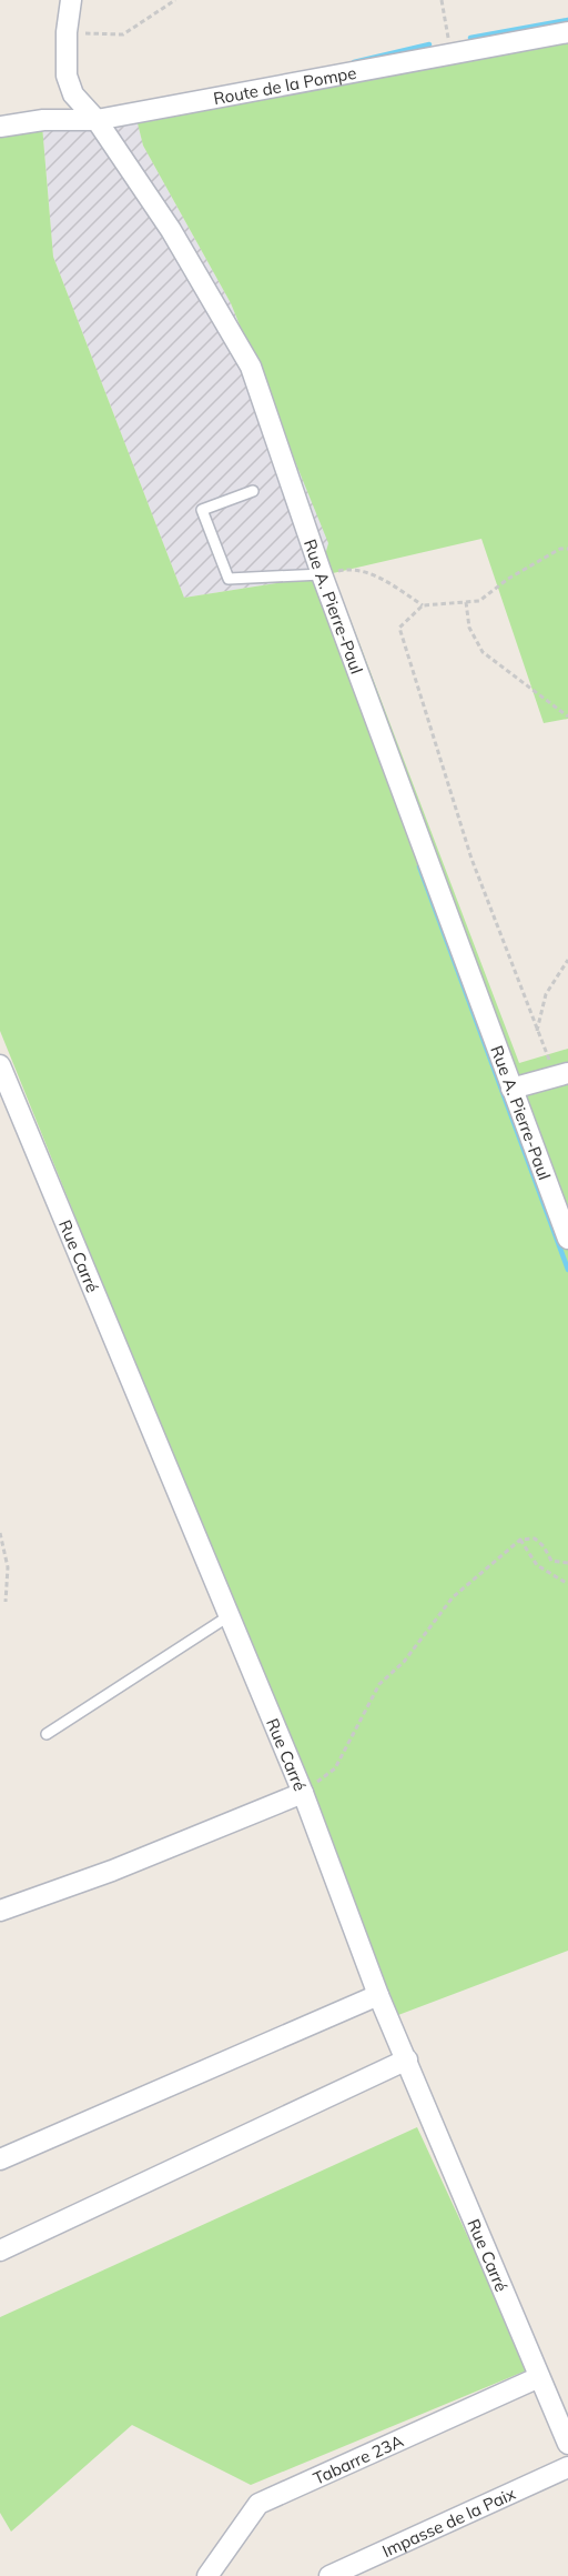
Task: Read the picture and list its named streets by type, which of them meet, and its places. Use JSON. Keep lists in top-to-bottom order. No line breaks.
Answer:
{"streets":{"street":["Route de la Pompe","Rue A. Pierre-Paul","Rue Carré","Tabarre 23A","Impasse de la Paix"]},"crossings":[["Route de la Pompe","Rue A. Pierre-Paul"],["Rue Carré","Tabarre 23A"]]}
